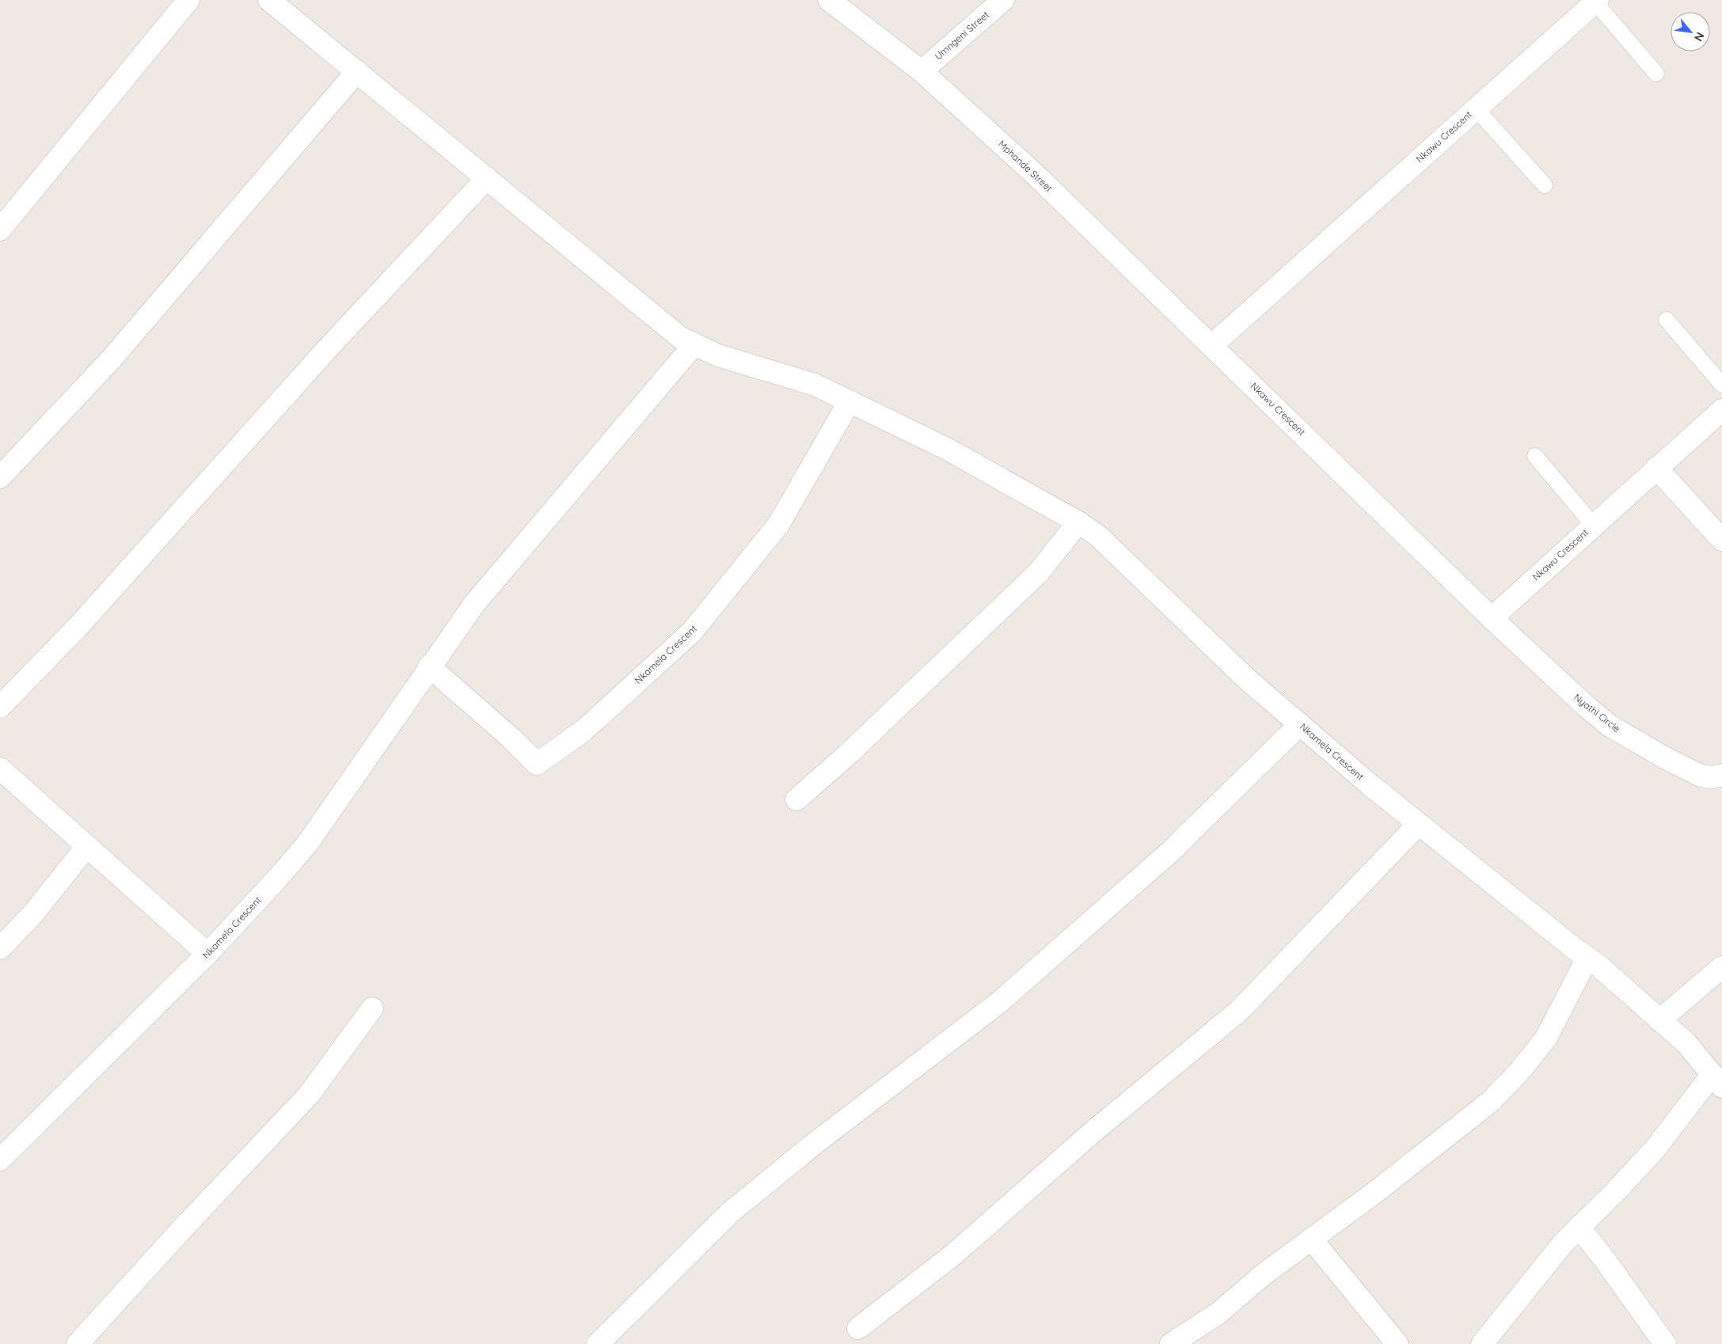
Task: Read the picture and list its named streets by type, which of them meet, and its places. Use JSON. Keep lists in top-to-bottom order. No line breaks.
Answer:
{"streets":{"street":["Umngeni Street","Nkawu Crescent","Mphande Street","Nkamela Crescent","Nyathi Circle"]},"crossings":[["Umngeni Street","Mphande Street"],["Nkawu Crescent","Mphande Street"],["Nkawu Crescent","Nyathi Circle"]],"north":"bottom right"}
